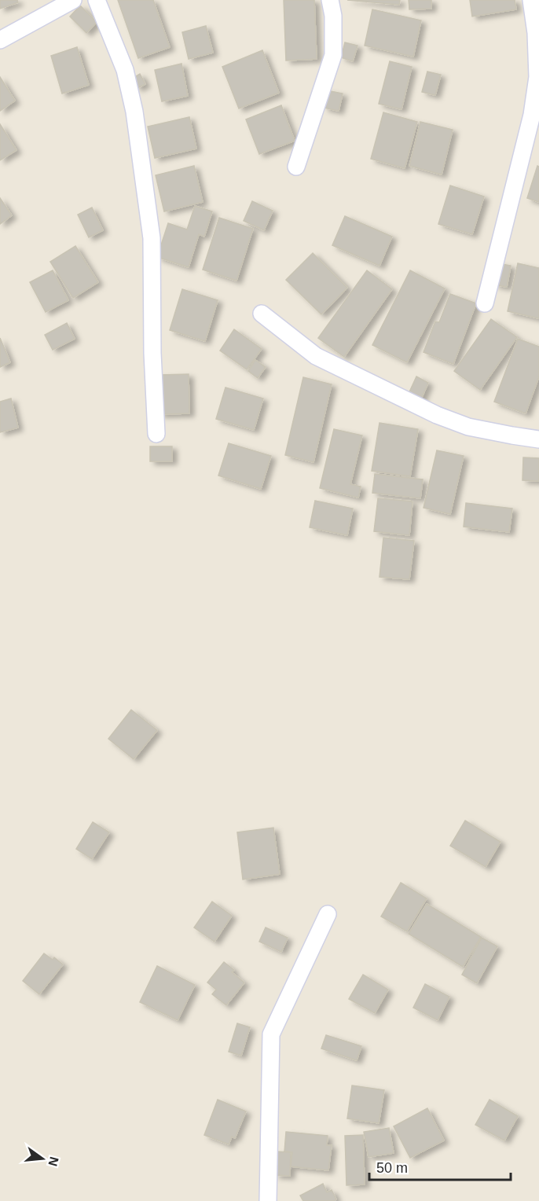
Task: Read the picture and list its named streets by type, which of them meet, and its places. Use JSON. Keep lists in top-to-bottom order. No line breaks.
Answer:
{"scale_bar":"50 m","north":"right"}
